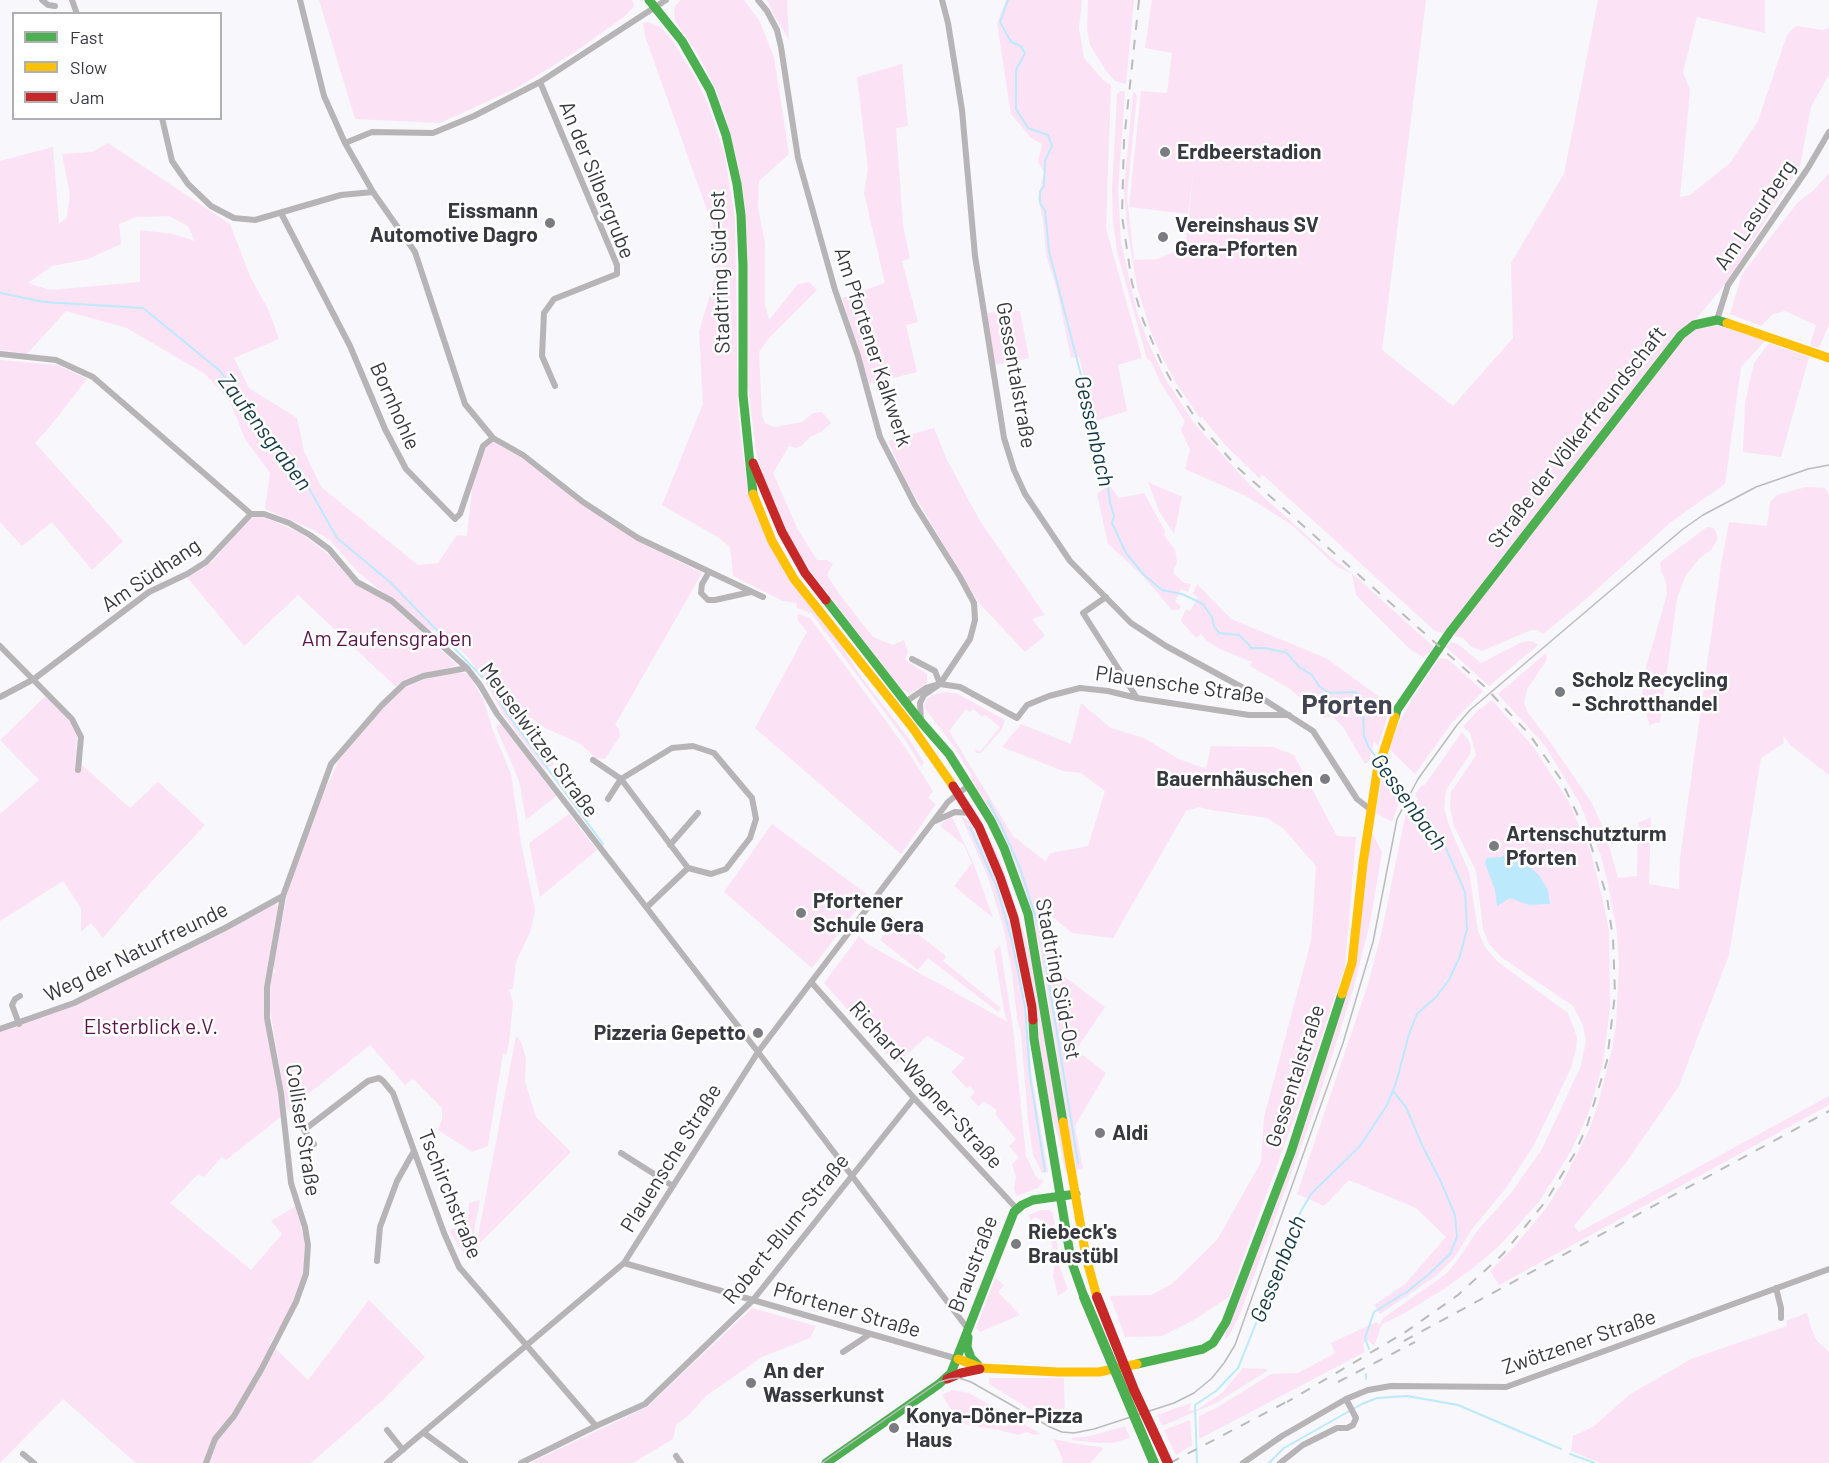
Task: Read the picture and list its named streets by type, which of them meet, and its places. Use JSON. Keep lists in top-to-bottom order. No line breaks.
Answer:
{"streets":{"main road":["Stadtring Süd-Ost","Gessentalstraße","Straße der Völkerfreundschaft","Braustraße"],"street":["An der Silbergrube","Am Lasurberg","Am Pfortener Kalkwerk","Bornhohle","Am Südhang","Plauensche Straße","Meuselwitzer Straße","Weg der Naturfreunde","Richard-Wagner-Straße","Colliser Straße","Tschirchstraße","Robert-Blum-Straße","Pfortener Straße","Zwötzener Straße"]},"crossings":[["Am Lasurberg","Straße der Völkerfreundschaft"],["Stadtring Süd-Ost","Plauensche Straße"],["Stadtring Süd-Ost","Braustraße"],["Am Pfortener Kalkwerk","Plauensche Straße"],["Gessentalstraße","Straße der Völkerfreundschaft"],["Gessentalstraße","Plauensche Straße"],["Am Südhang","Meuselwitzer Straße"],["Plauensche Straße","Meuselwitzer Straße"],["Plauensche Straße","Richard-Wagner-Straße"],["Plauensche Straße","Tschirchstraße"],["Plauensche Straße","Pfortener Straße"],["Meuselwitzer Straße","Colliser Straße"],["Meuselwitzer Straße","Robert-Blum-Straße"],["Meuselwitzer Straße","Braustraße"],["Weg der Naturfreunde","Colliser Straße"],["Richard-Wagner-Straße","Robert-Blum-Straße"],["Richard-Wagner-Straße","Braustraße"],["Tschirchstraße","Robert-Blum-Straße"],["Robert-Blum-Straße","Pfortener Straße"],["Braustraße","Pfortener Straße"]],"districts":["Pforten"],"water":["Gessenbach","Zaufensgraben"],"parks":["Am Zaufensgraben","Elsterblick e.V."],"places":["Erdbeerstadion","Eissmann Automotive Dagro","Vereinshaus SV Gera-Pforten","Scholz Recycling - Schrotthandel","Bauernhäuschen","Artenschutzturm Pforten","Pfortener Schule Gera","Pizzeria Gepetto","Aldi","Riebeck's Braustübl","An der Wasserkunst","Konya-Döner-Pizza Haus"],"legend":["Fast","Slow","Jam"]}
